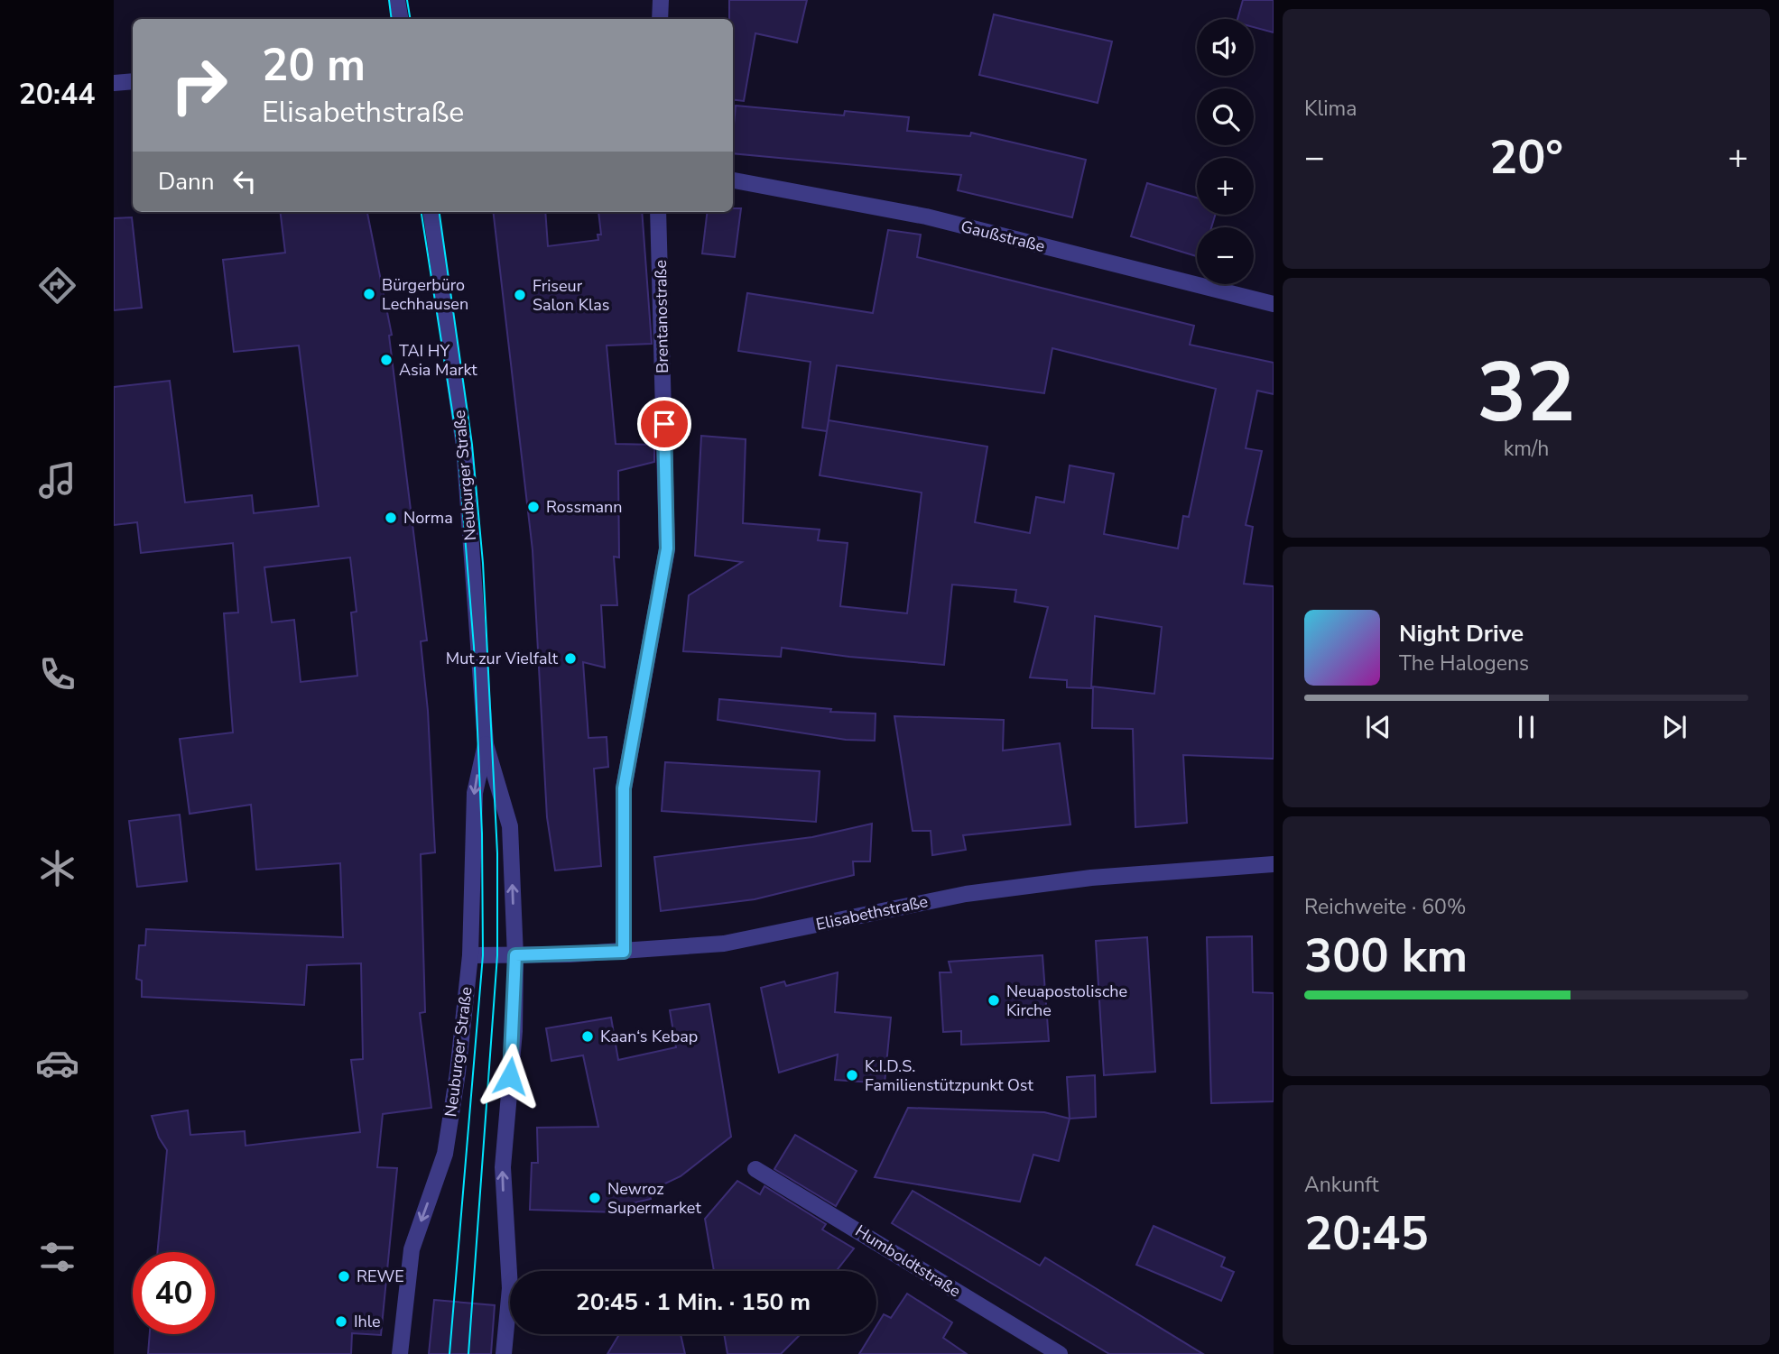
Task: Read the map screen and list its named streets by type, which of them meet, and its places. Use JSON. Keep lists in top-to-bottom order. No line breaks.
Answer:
{"streets":{"street":["Gaußstraße","Brentanostraße","Neuburger Straße","Elisabethstraße","Humboldtstraße"]},"crossings":[["Brentanostraße","Elisabethstraße"],["Neuburger Straße","Elisabethstraße"]],"places":["Bürgerbüro Lechhausen","Friseur Salon Klas","TAI HY Asia Markt","Rossmann","Norma","Mut zur Vielfalt","Neuapostolische Kirche","Kaan‘s Kebap","K.I.D.S. Familienstützpunkt Ost","Newroz Supermarket","REWE","Ihle"],"page":{"tabs":"20:44","tile":["Klima",["32","km/h"],["Reichweite · 60%","300 km"],["Ankunft","20:45"]],"map_buttons":["+","−"],"turn":["20 m","Elisabethstraße"],"heat":["−","20°","+"],"then":"Dann","song":["Night Drive","The Halogens"],"limit":"40","trip":"20:45 · 1 Min. · 150 m"}}
